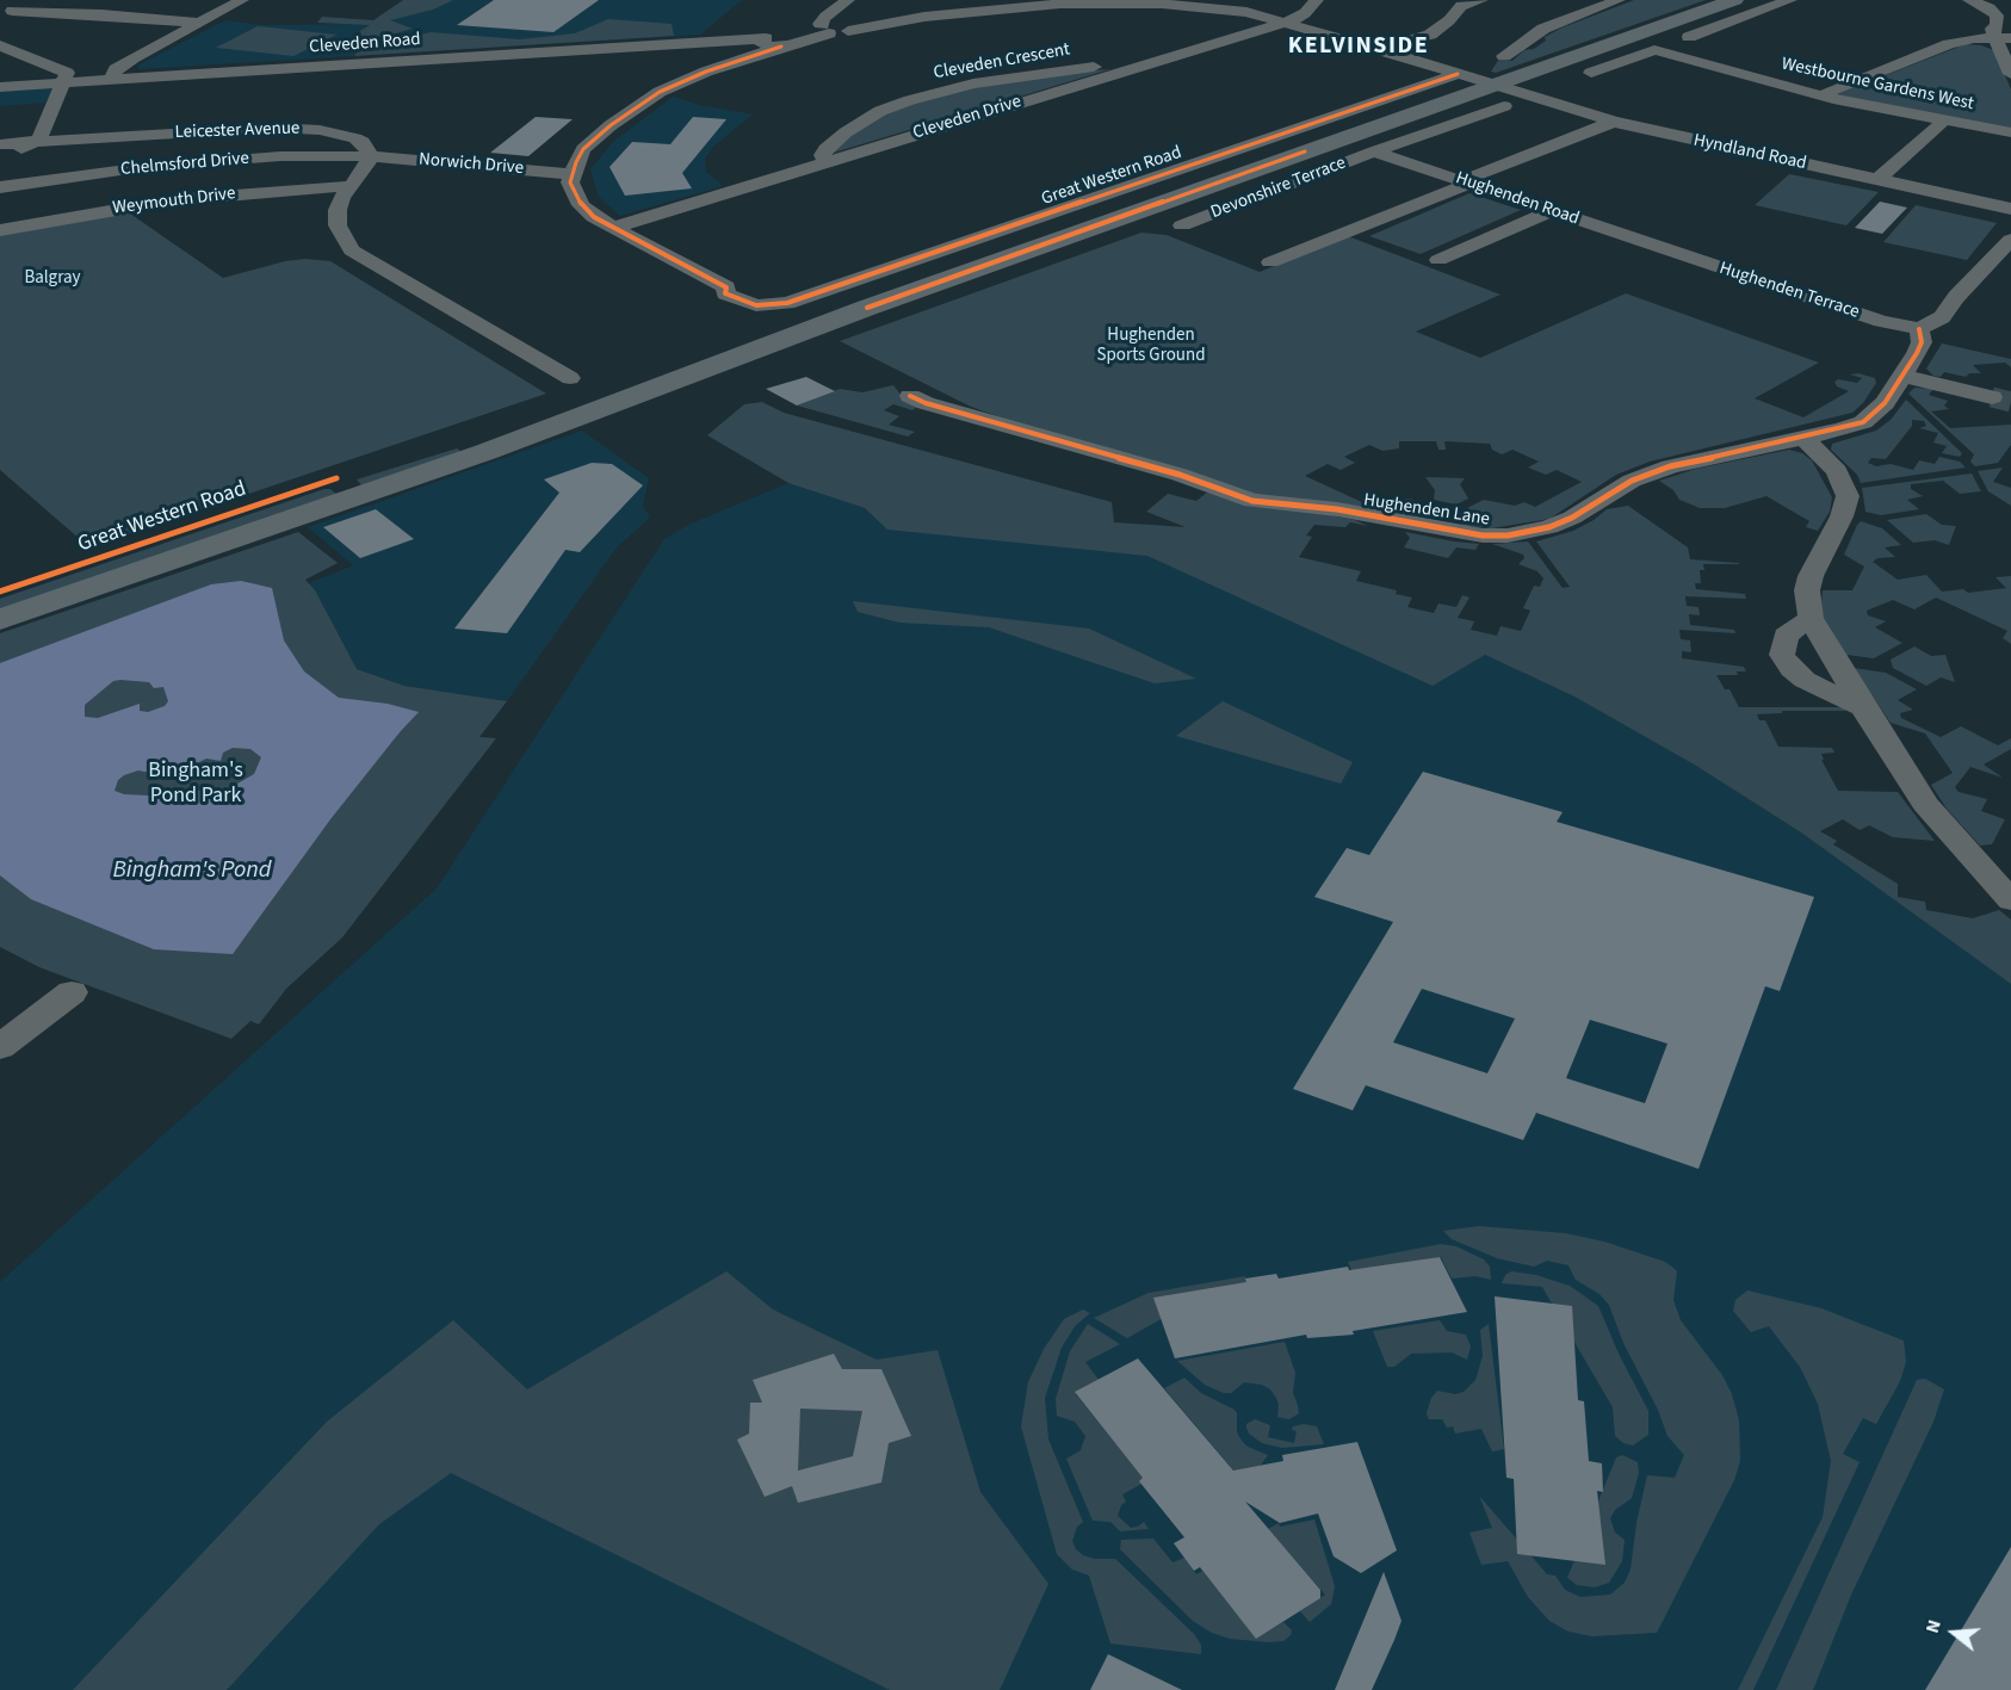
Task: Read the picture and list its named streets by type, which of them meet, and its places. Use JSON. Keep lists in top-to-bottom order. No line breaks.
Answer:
{"streets":{"main road":["Great Western Road"],"street":["Cleveden Road","Cleveden Crescent","Westbourne Gardens West","Cleveden Drive","Leicester Avenue","Hyndland Road","Chelmsford Drive","Norwich Drive","Devonshire Terrace","Hughenden Road","Weymouth Drive","Hughenden Terrace","Hughenden Lane"]},"crossings":[["Cleveden Road","Cleveden Drive"],["Cleveden Road","Hyndland Road"],["Cleveden Road","Great Western Road"],["Cleveden Crescent","Cleveden Drive"],["Cleveden Drive","Great Western Road"],["Leicester Avenue","Chelmsford Drive"],["Leicester Avenue","Norwich Drive"],["Hyndland Road","Great Western Road"],["Chelmsford Drive","Norwich Drive"],["Devonshire Terrace","Hughenden Road"],["Hughenden Road","Hughenden Terrace"],["Hughenden Terrace","Hughenden Lane"]],"districts":["KELVINSIDE"],"water":["Bingham's Pond"],"parks":["Balgray","Hughenden Sports Ground","Bingham's Pond Park"],"north":"left"}
